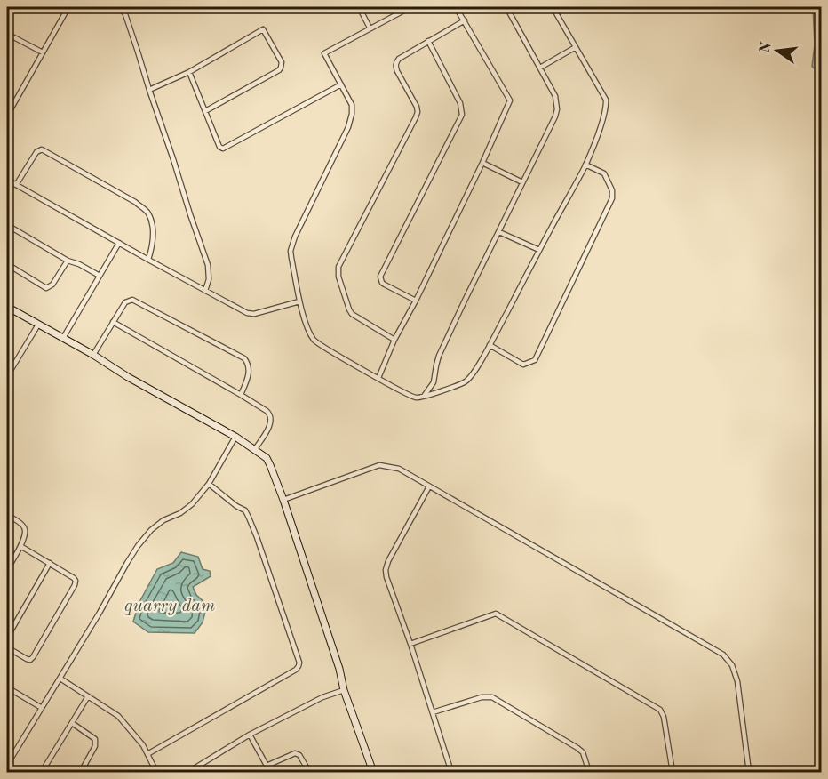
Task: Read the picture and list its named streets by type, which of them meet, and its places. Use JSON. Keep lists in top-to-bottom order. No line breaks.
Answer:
{"water":["quarry dam"],"north":"left"}
